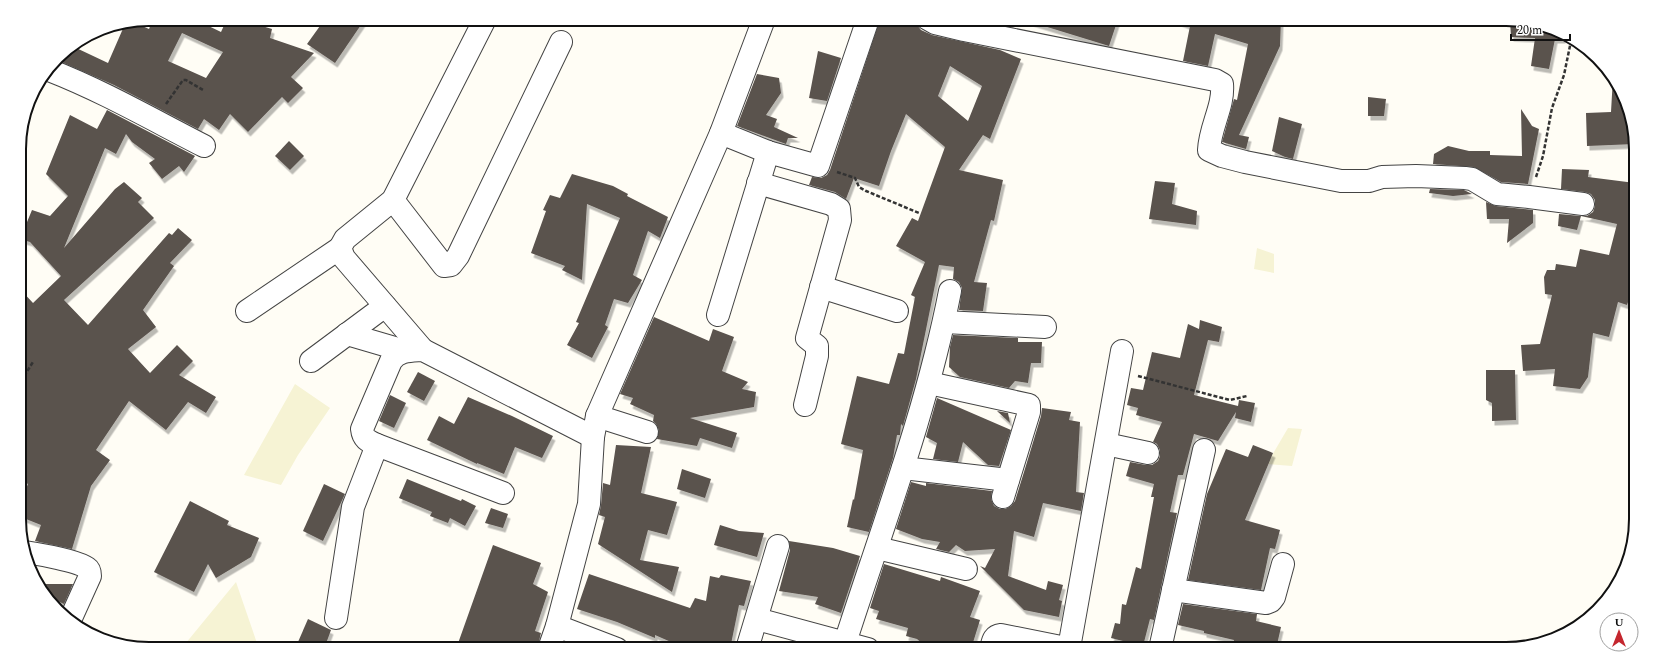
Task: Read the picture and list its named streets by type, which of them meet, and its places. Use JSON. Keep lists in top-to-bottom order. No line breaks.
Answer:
{"scale_bar":"20 m","north":"top"}
